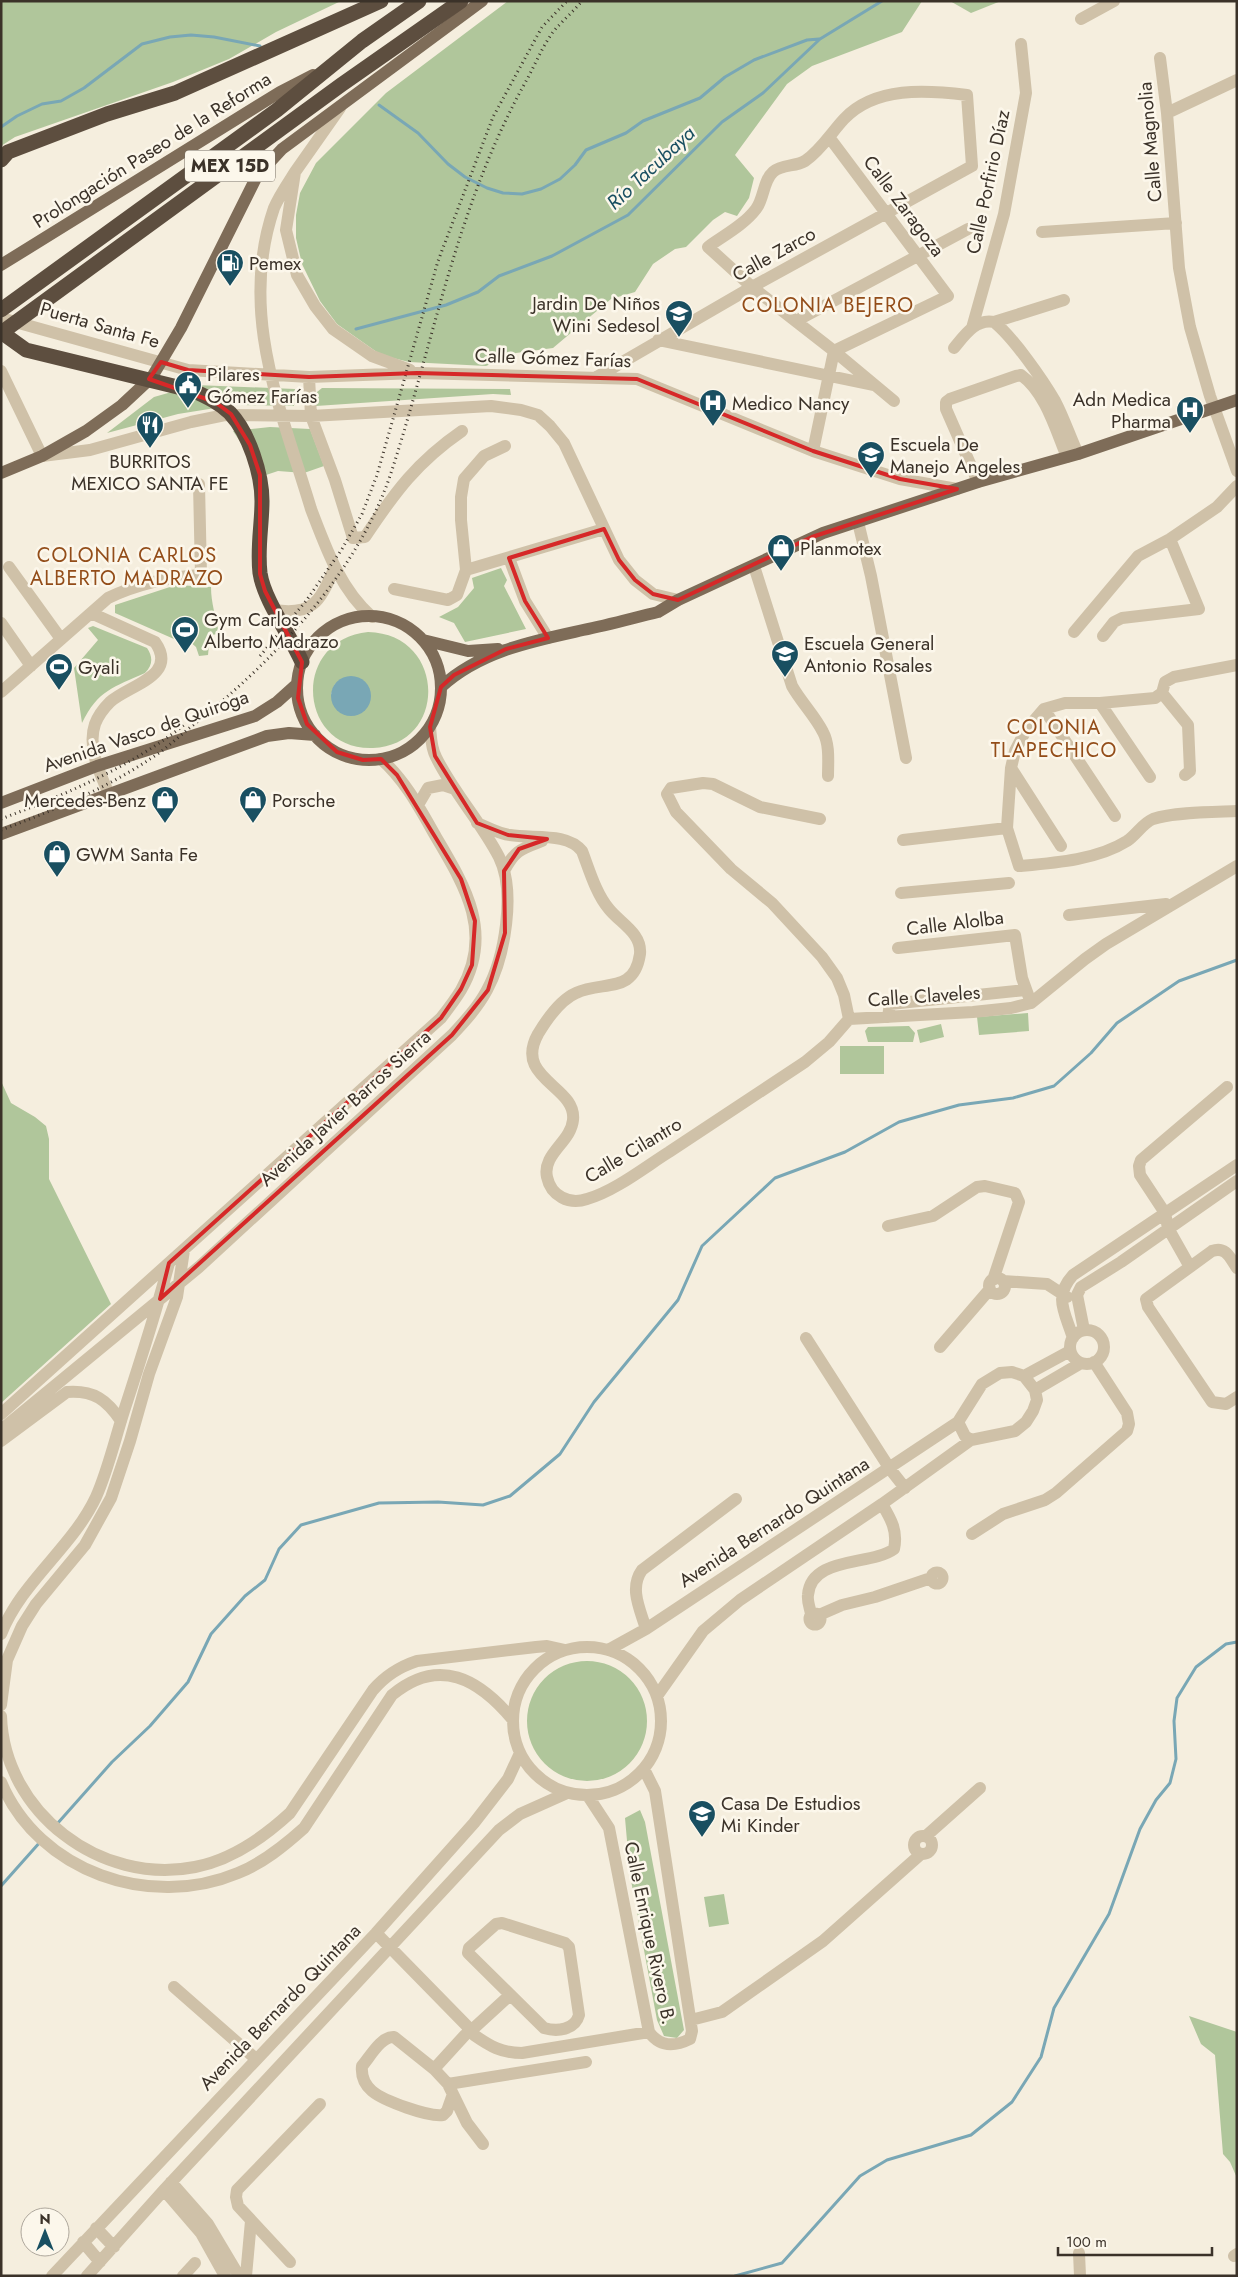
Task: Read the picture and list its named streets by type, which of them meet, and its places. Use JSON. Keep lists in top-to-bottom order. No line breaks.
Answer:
{"streets":{"highway":["MEX 15D"],"main road":["Prolongación Paseo de la Reforma","Avenida Vasco de Quiroga"],"street":["Calle Magnolia","Calle Porfirio Díaz","Calle Zaragoza","Calle Zarco","Puerta Santa Fe","Calle Gómez Farías","Calle Alolba","Calle Claveles","Avenida Javier Barros Sierra","Calle Cilantro","Avenida Bernardo Quintana","Calle Enrique Rivero B."]},"crossings":[["Prolongación Paseo de la Reforma","MEX 15D"],["Calle Zaragoza","Calle Zarco"],["Calle Zarco","Calle Gómez Farías"],["Puerta Santa Fe","Calle Gómez Farías"],["Avenida Vasco de Quiroga","Avenida Javier Barros Sierra"],["Calle Claveles","Calle Cilantro"],["Avenida Javier Barros Sierra","Calle Cilantro"],["Avenida Bernardo Quintana","Calle Enrique Rivero B."]],"districts":["COLONIA BEJERO","COLONIA CARLOS ALBERTO MADRAZO","COLONIA TLAPECHICO"],"water":["Río Tacubaya"],"places":{"fuel station":["Pemex"],"school or university":["Jardin De Niños Wini Sedesol","Escuela De Manejo Angeles","Escuela General Antonio Rosales","Casa De Estudios Mi Kinder"],"public building":["Pilares Gómez Farías"],"hospital":["Medico Nancy","Adn Medica Pharma"],"restaurant":["BURRITOS MEXICO SANTA FE"],"shop":["Planmotex","Mercedes-Benz","Porsche","GWM Santa Fe"],"sports":["Gym Carlos Alberto Madrazo","Gyali"]},"scale_bar":"100 m","north":"top"}
